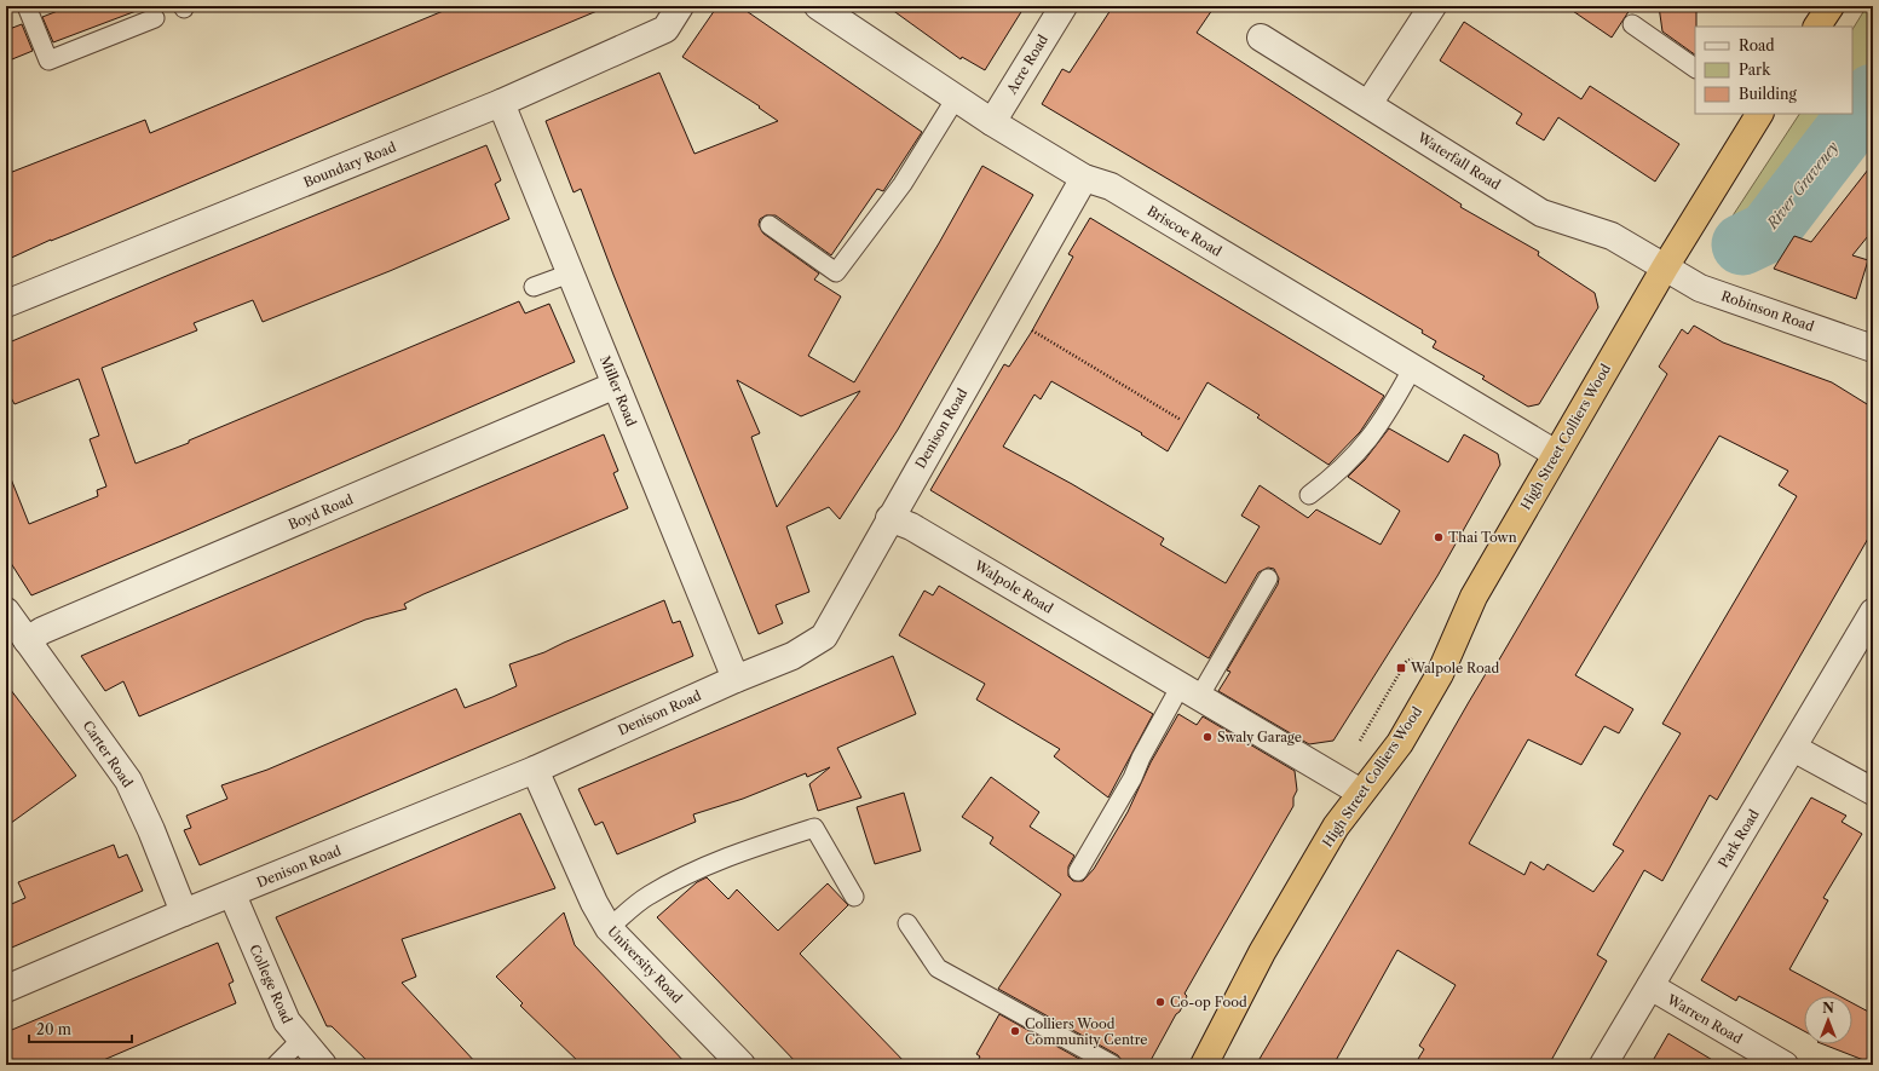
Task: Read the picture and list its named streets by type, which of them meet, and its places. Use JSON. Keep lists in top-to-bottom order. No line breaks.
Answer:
{"streets":{"highway":["High Street Colliers Wood"],"street":["Acre Road","Waterfall Road","Boundary Road","Briscoe Road","Robinson Road","Miller Road","Denison Road","Boyd Road","Walpole Road","Carter Road","Park Road","University Road","College Road","Warren Road"]},"crossings":[["Acre Road","Briscoe Road"],["Waterfall Road","Robinson Road"],["Waterfall Road","High Street Colliers Wood"],["Boundary Road","Miller Road"],["Briscoe Road","Denison Road"],["Briscoe Road","High Street Colliers Wood"],["Robinson Road","High Street Colliers Wood"],["Miller Road","Denison Road"],["Miller Road","Boyd Road"],["Denison Road","Walpole Road"],["Denison Road","Carter Road"],["Denison Road","University Road"],["Denison Road","College Road"],["High Street Colliers Wood","Walpole Road"],["Boyd Road","Carter Road"],["Park Road","Warren Road"]],"water":["River Graveney"],"places":{"other":["Thai Town","Swaly Garage","Co-op Food","Colliers Wood Community Centre"],"transit":["Walpole Road"]},"legend":["Road","Park","Building"],"scale_bar":"20 m","north":"top"}
